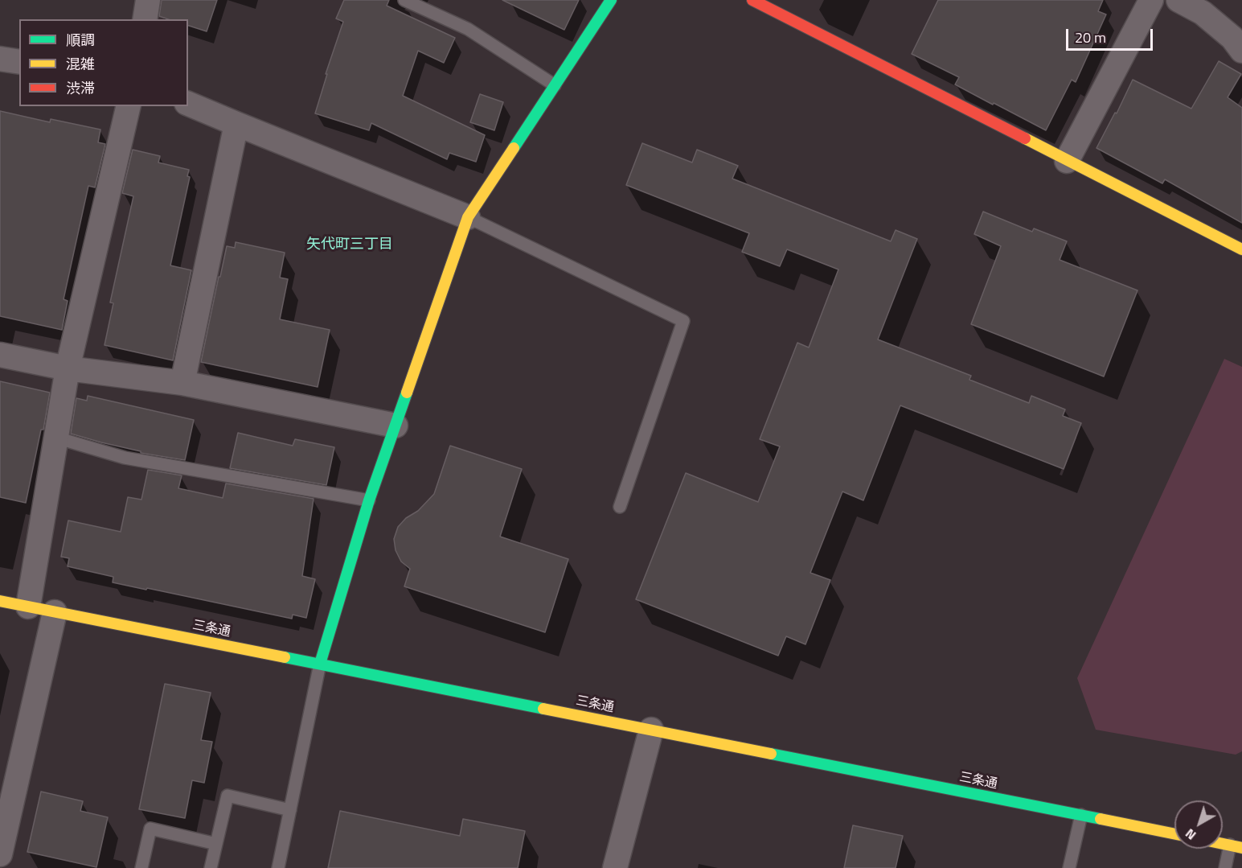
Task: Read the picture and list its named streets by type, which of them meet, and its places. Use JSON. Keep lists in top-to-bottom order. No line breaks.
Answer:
{"streets":{"street":["三条通"]},"districts":["矢代町三丁目"],"legend":["順調","混雑","渋滞"],"scale_bar":"20 m","north":"bottom left"}
